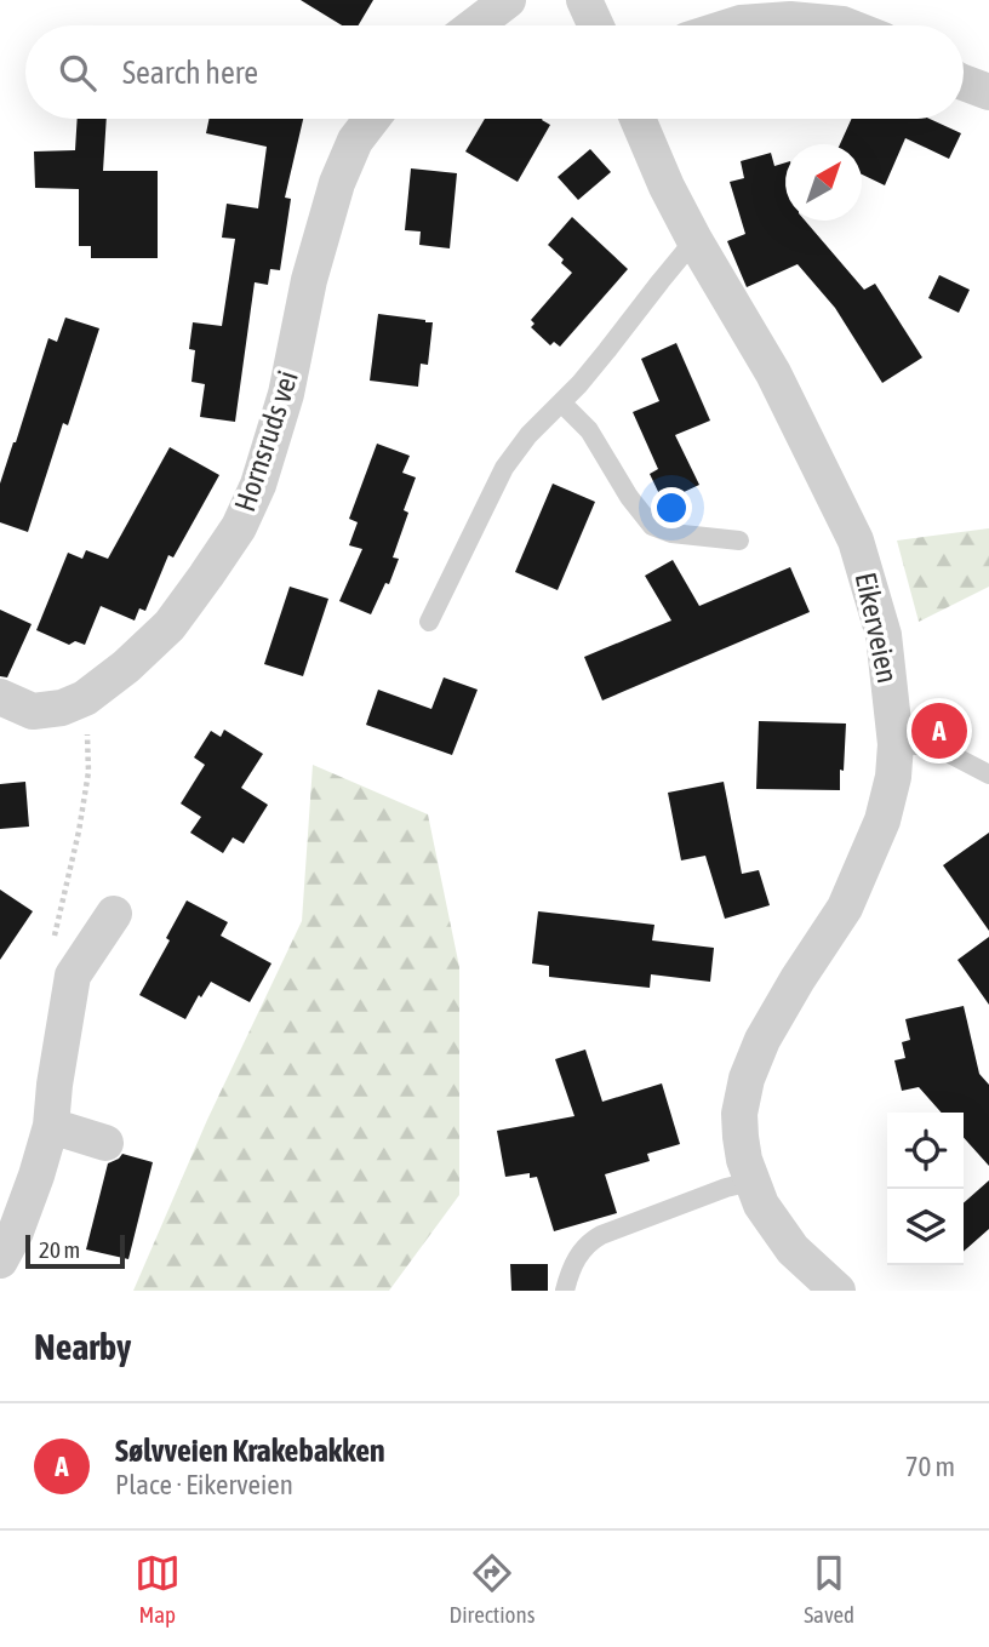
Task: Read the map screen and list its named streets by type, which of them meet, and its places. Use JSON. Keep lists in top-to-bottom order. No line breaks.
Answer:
{"streets":{"street":["Hornsruds vei","Eikerveien"]},"scale_bar":"20 m","north":"top right","page":{"search":"Search here","pins":"A","scale":"20 m","heading":"Nearby","list":[{"mark":"A","name":"Sølvveien Krakebakken","note":"Place · Eikerveien","value":"70 m"}],"nav":["Map","Directions","Saved"]}}
